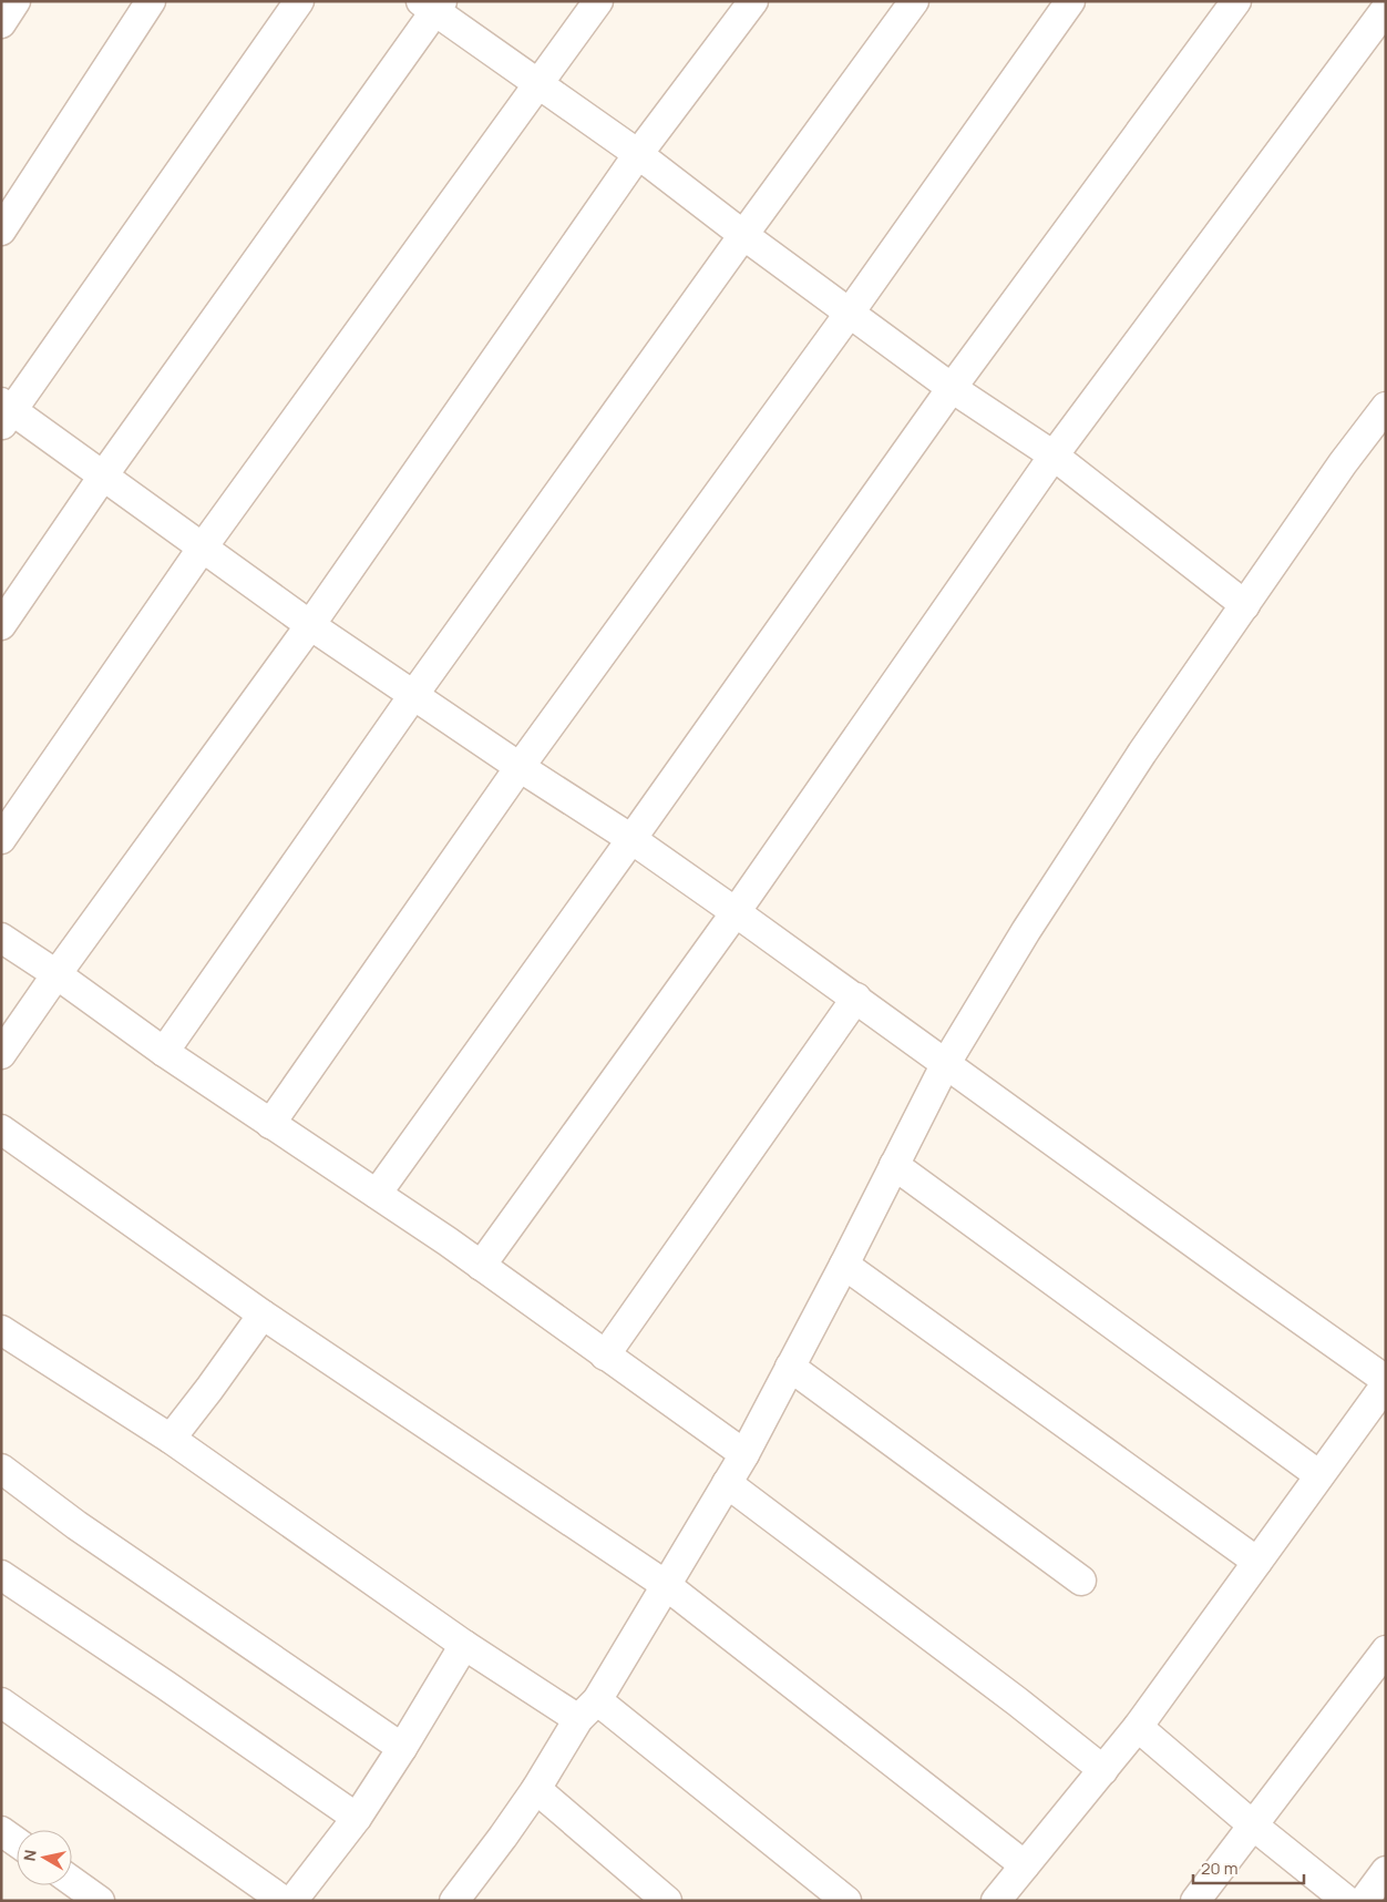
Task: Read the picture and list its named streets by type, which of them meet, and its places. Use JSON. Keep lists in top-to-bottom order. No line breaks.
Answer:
{"scale_bar":"20 m","north":"left"}
